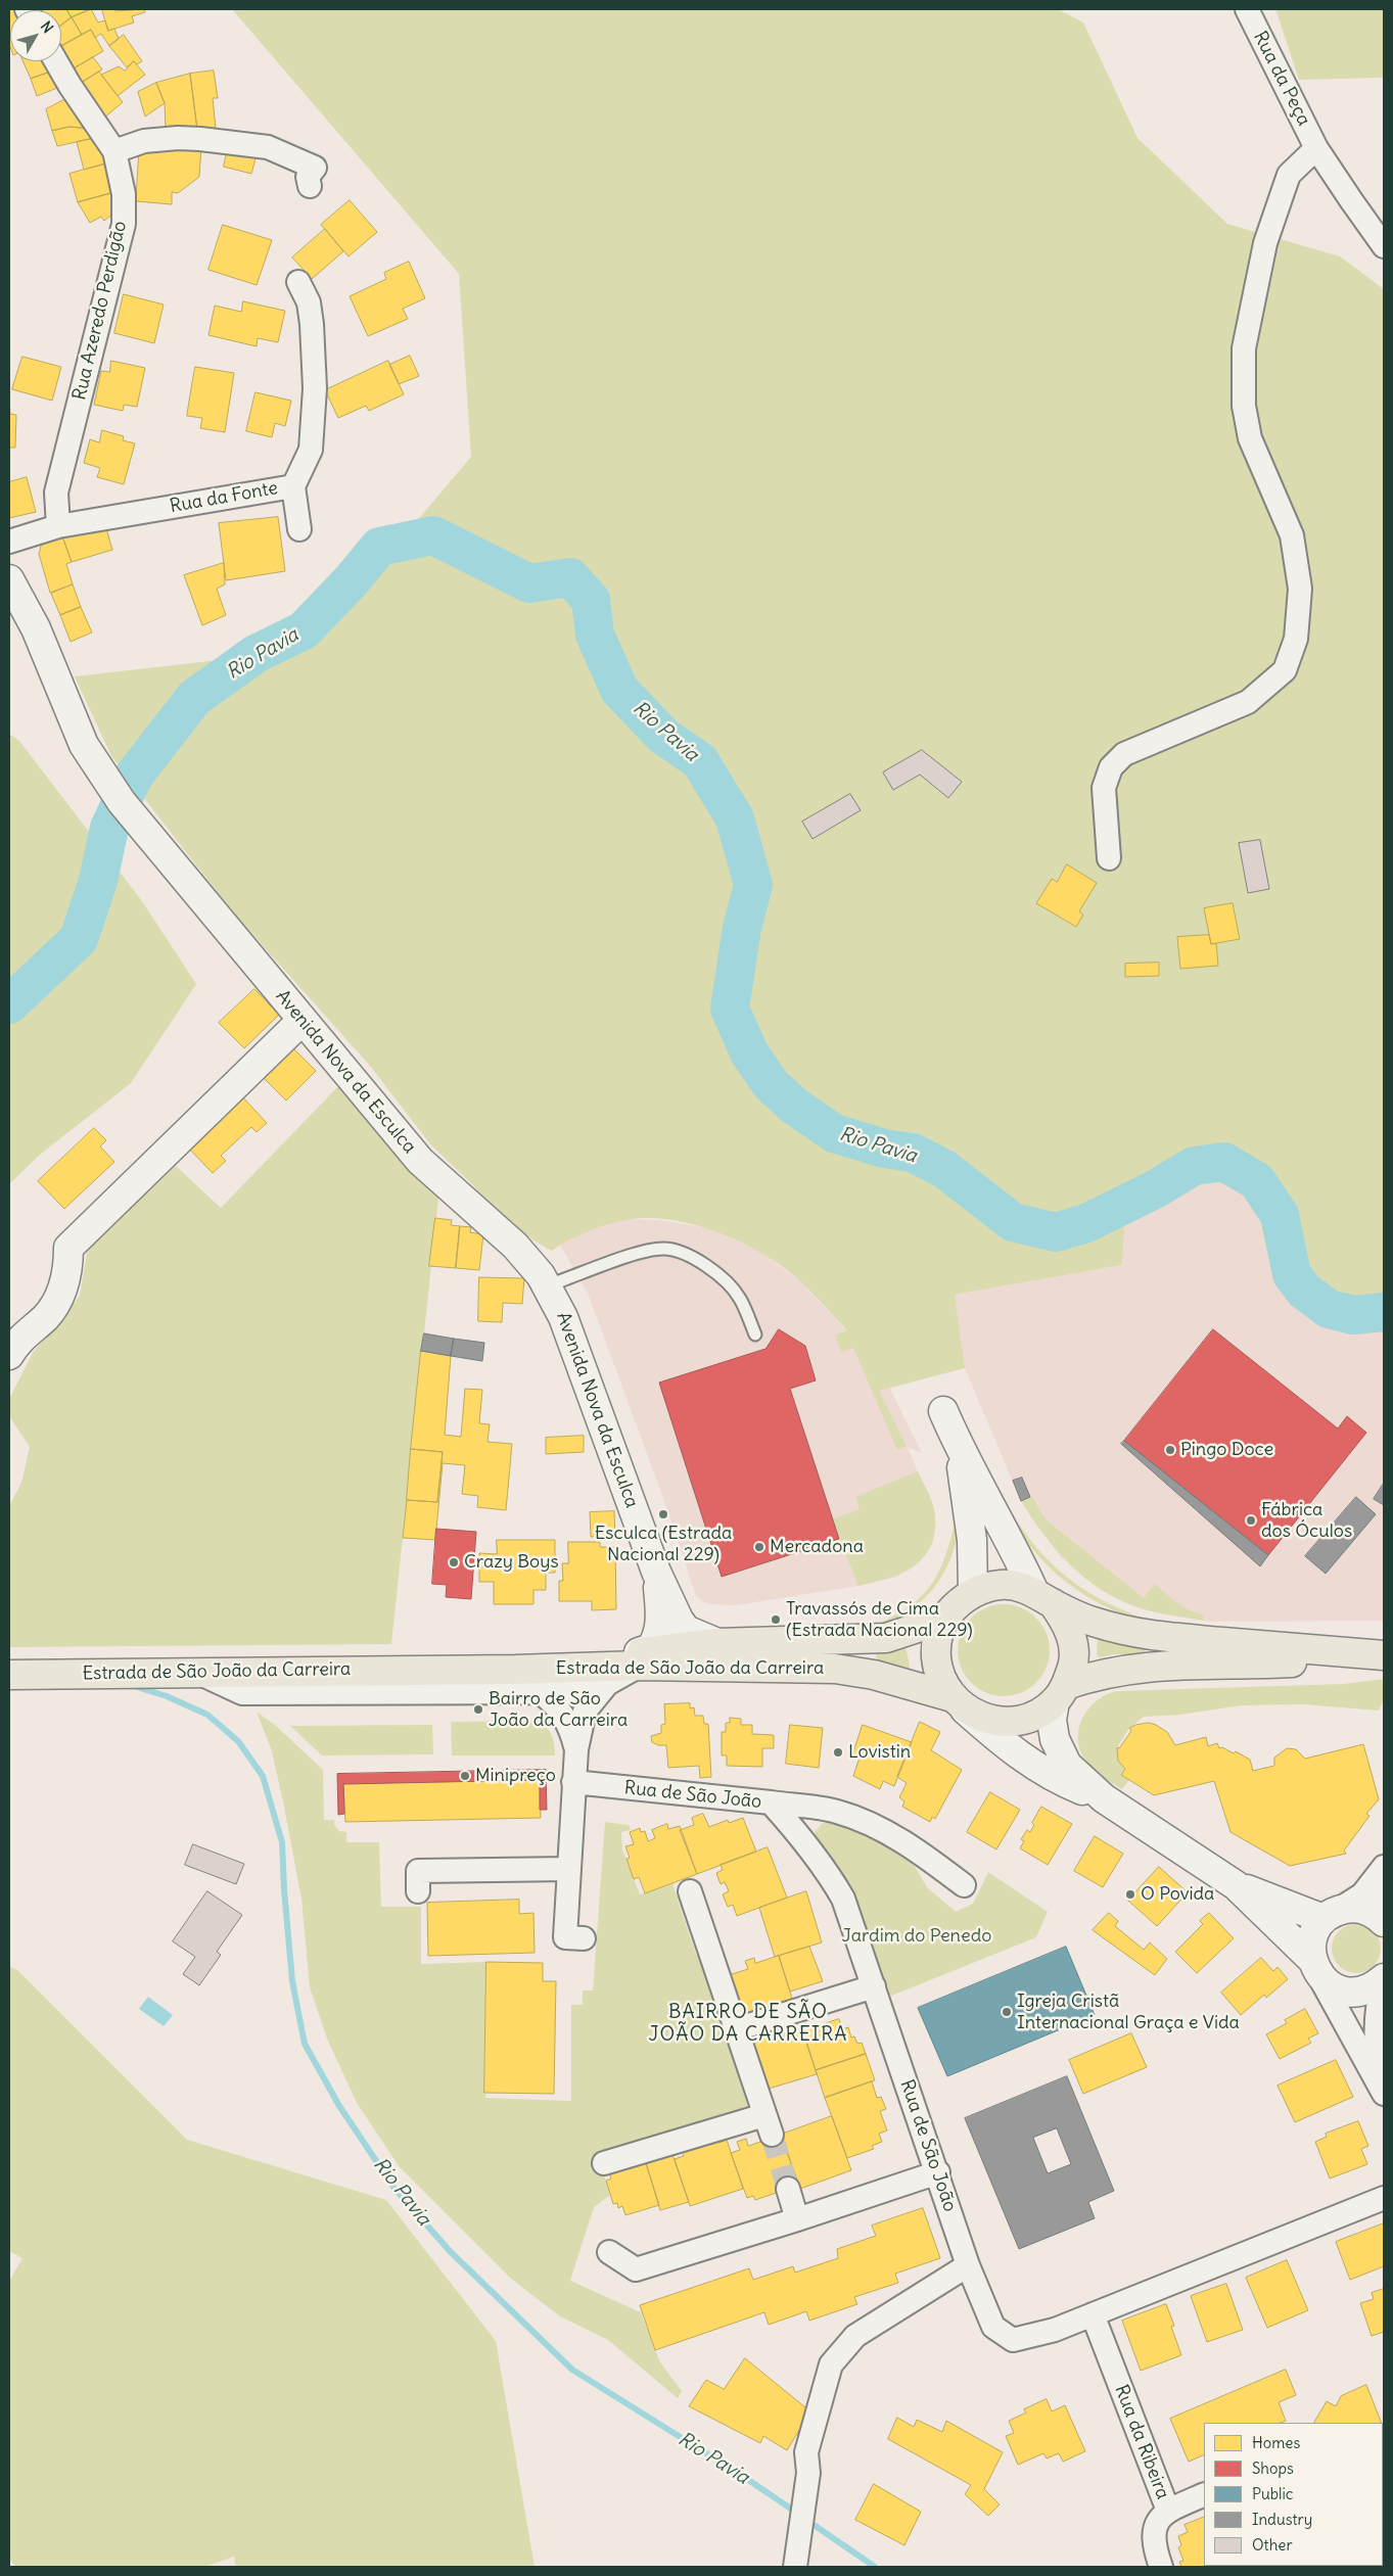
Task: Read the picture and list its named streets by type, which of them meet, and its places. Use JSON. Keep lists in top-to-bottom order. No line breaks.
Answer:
{"streets":{"main road":["Estrada de São João da Carreira"],"street":["Rua da Peça","Rua Azeredo Perdigão","Rua da Fonte","Avenida Nova da Esculca","Rua de São João","Rua da Ribeira"]},"crossings":[["Rua Azeredo Perdigão","Rua da Fonte"],["Avenida Nova da Esculca","Estrada de São João da Carreira"],["Rua de São João","Rua da Ribeira"]],"districts":["BAIRRO DE SÃO JOÃO DA CARREIRA"],"water":["Rio Pavia"],"parks":["Jardim do Penedo"],"places":["Pingo Doce","Esculca (Estrada Nacional 229)","Fábrica dos Óculos","Mercadona","Crazy Boys","Travassós de Cima (Estrada Nacional 229)","Bairro de São João da Carreira","Lovistin","Minipreço","O Povida","Igreja Cristã Internacional Graça e Vida"],"legend":["Homes","Shops","Public","Industry","Other"],"north":"top right"}
